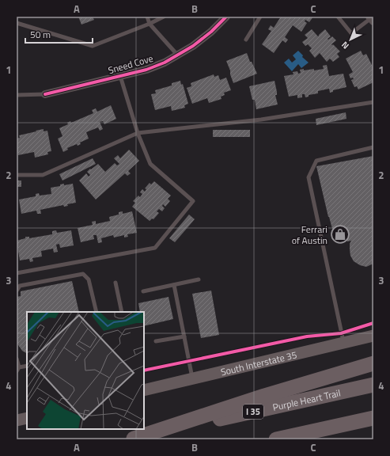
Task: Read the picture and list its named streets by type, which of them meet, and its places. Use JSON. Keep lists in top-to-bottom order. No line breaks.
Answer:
{"streets":{"highway":["Purple Heart Trail","I 35"],"main road":["South Interstate 35"],"street":["Sneed Cove"]},"places":{"shop":["Ferrari of Austin"]},"scale_bar":"50 m","north":"bottom left","grid":{"columns":["A","B","C"],"rows":["1","2","3","4"]}}
